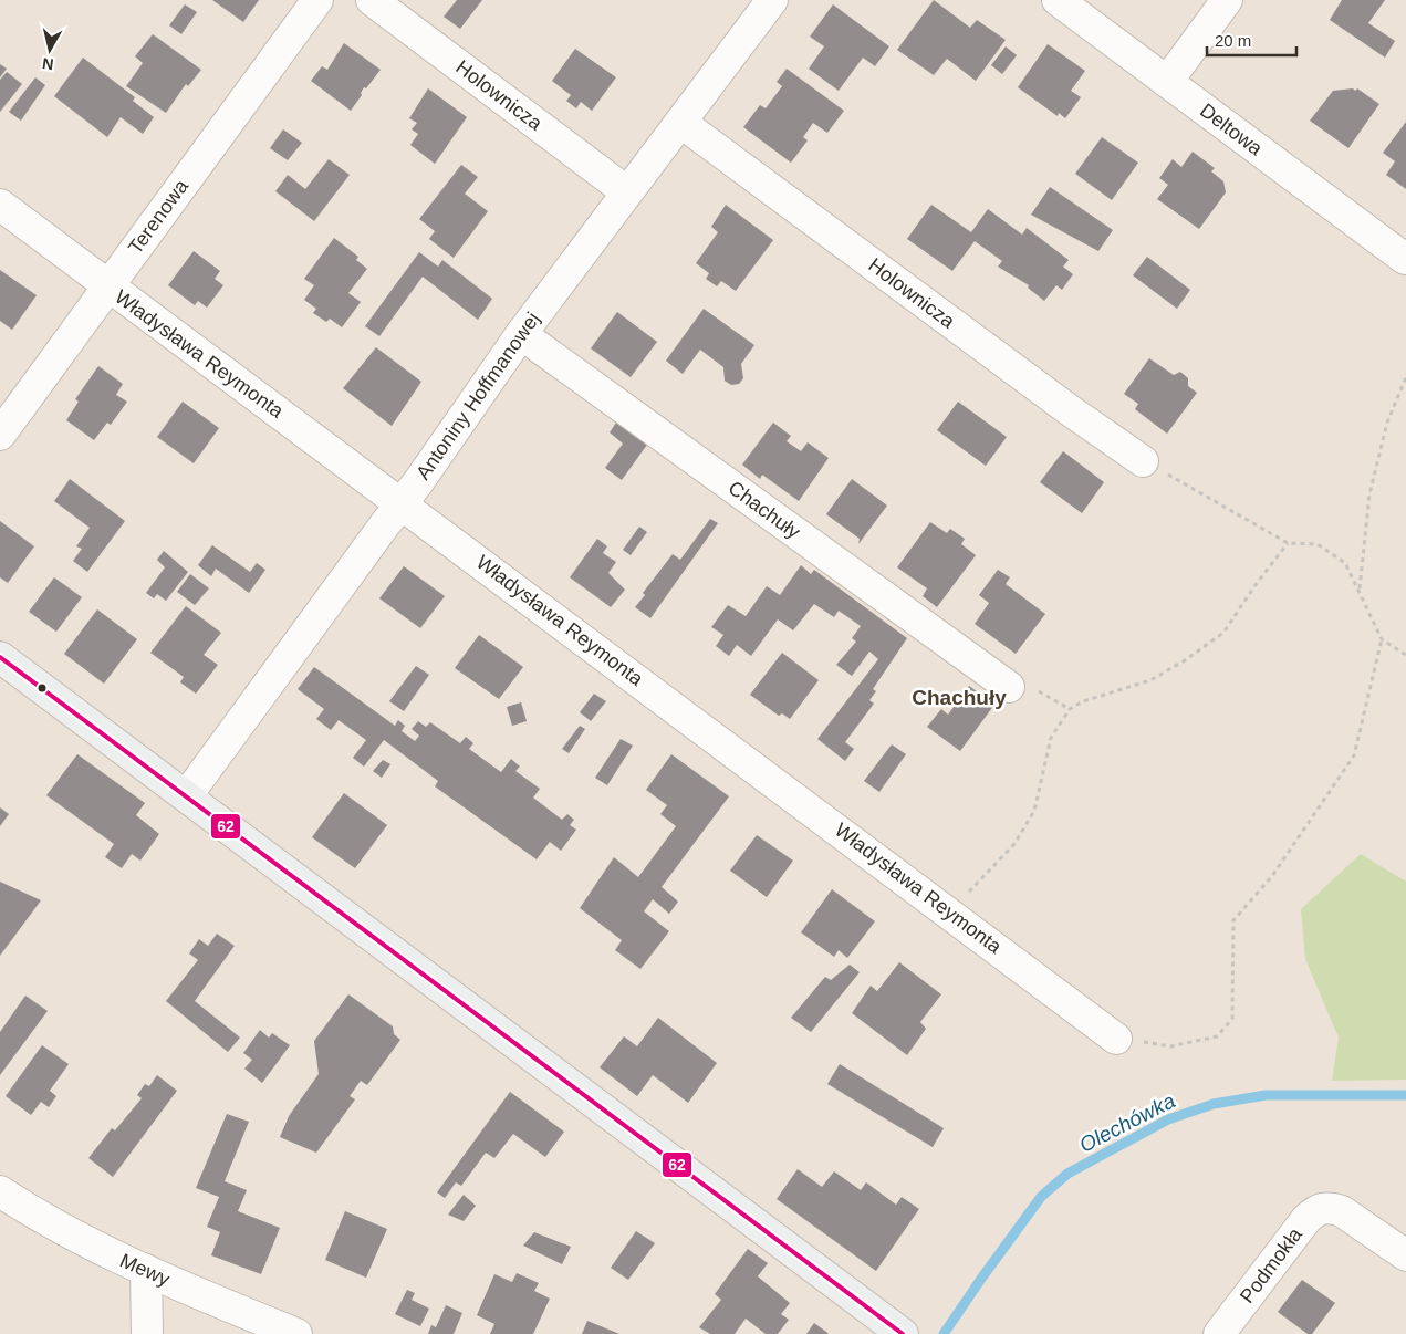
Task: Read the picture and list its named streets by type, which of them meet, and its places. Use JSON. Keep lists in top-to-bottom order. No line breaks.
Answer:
{"streets":{"street":["Holownicza","Deltowa","Terenowa","Władysława Reymonta","Antoniny Hoffmanowej","Chachuły","Podmokła","Mewy"]},"crossings":[["Holownicza","Antoniny Hoffmanowej"],["Terenowa","Władysława Reymonta"],["Władysława Reymonta","Antoniny Hoffmanowej"],["Antoniny Hoffmanowej","Chachuły"]],"districts":["Chachuły"],"water":["Olechówka"],"lines":["transit line 62"],"scale_bar":"20 m","north":"bottom"}
